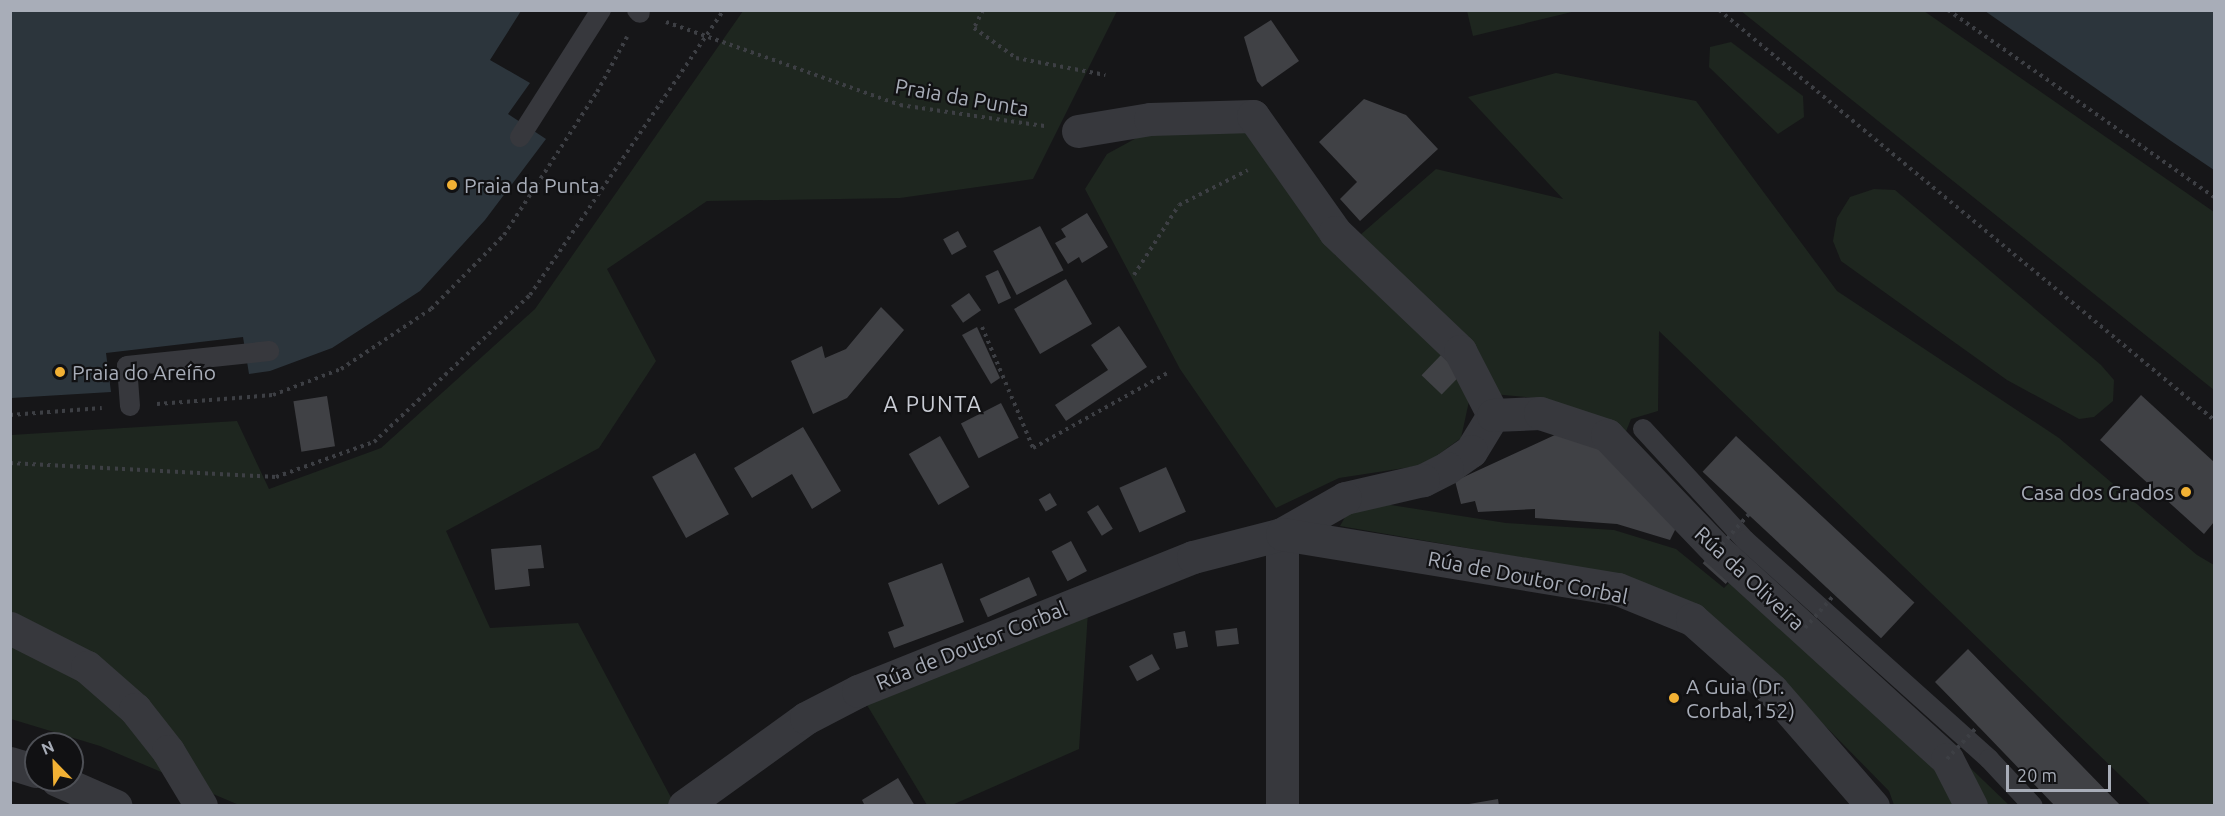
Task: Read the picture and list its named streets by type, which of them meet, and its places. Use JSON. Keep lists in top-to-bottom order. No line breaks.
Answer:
{"streets":{"street":["Rúa de Doutor Corbal","Rúa da Oliveira"],"path":["Praia da Punta"]},"crossings":[["Rúa de Doutor Corbal","Rúa da Oliveira"]],"districts":["A PUNTA"],"places":["Praia da Punta","Praia do Areíño","Casa dos Grados","A Guia (Dr. Corbal,152)"],"scale_bar":"20 m","north":"top left"}
